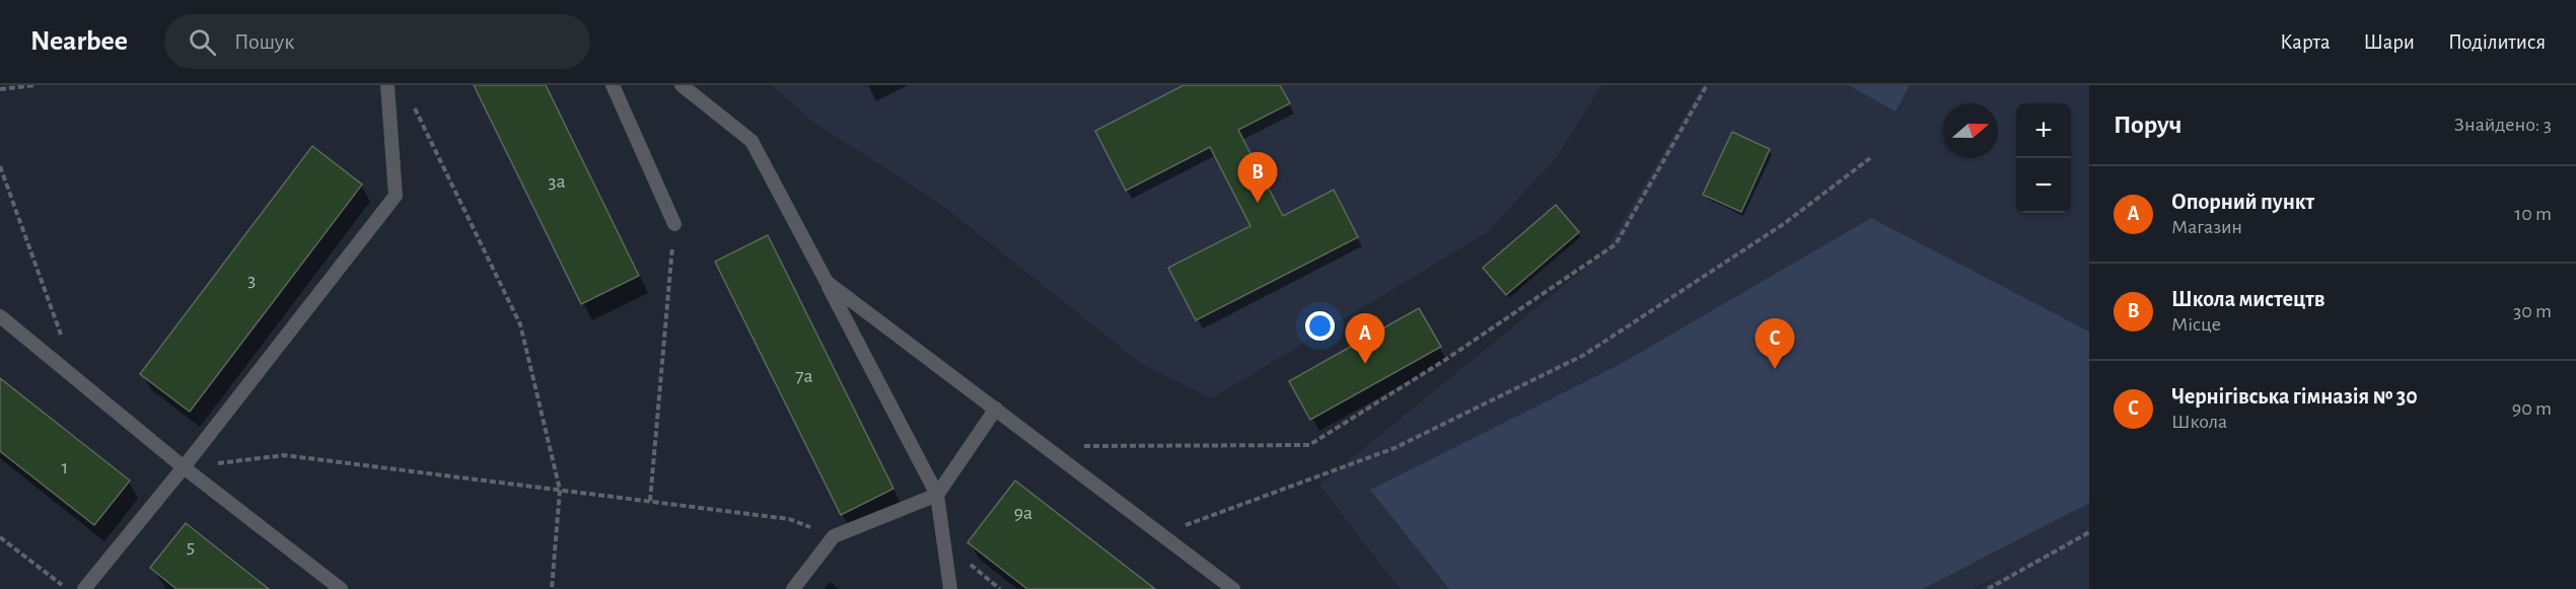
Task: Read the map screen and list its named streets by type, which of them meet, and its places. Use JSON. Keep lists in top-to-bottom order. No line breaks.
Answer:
{"house_numbers":["3а","3","7а","1","9а","5"],"north":"right","page":{"header":"Nearbee","search":"Пошук","nav":["Карта","Шари","Поділитися"],"heading":["Поруч","Знайдено: 3"],"map_buttons":["+","−"],"pins":["B","A","C"],"list":[{"mark":"A","name":"Опорний пункт","note":"Магазин","value":"10 m"},{"mark":"B","name":"Школа мистецтв","note":"Місце","value":"30 m"},{"mark":"C","name":"Чернігівська гімназія № 30","note":"Школа","value":"90 m"}]}}
